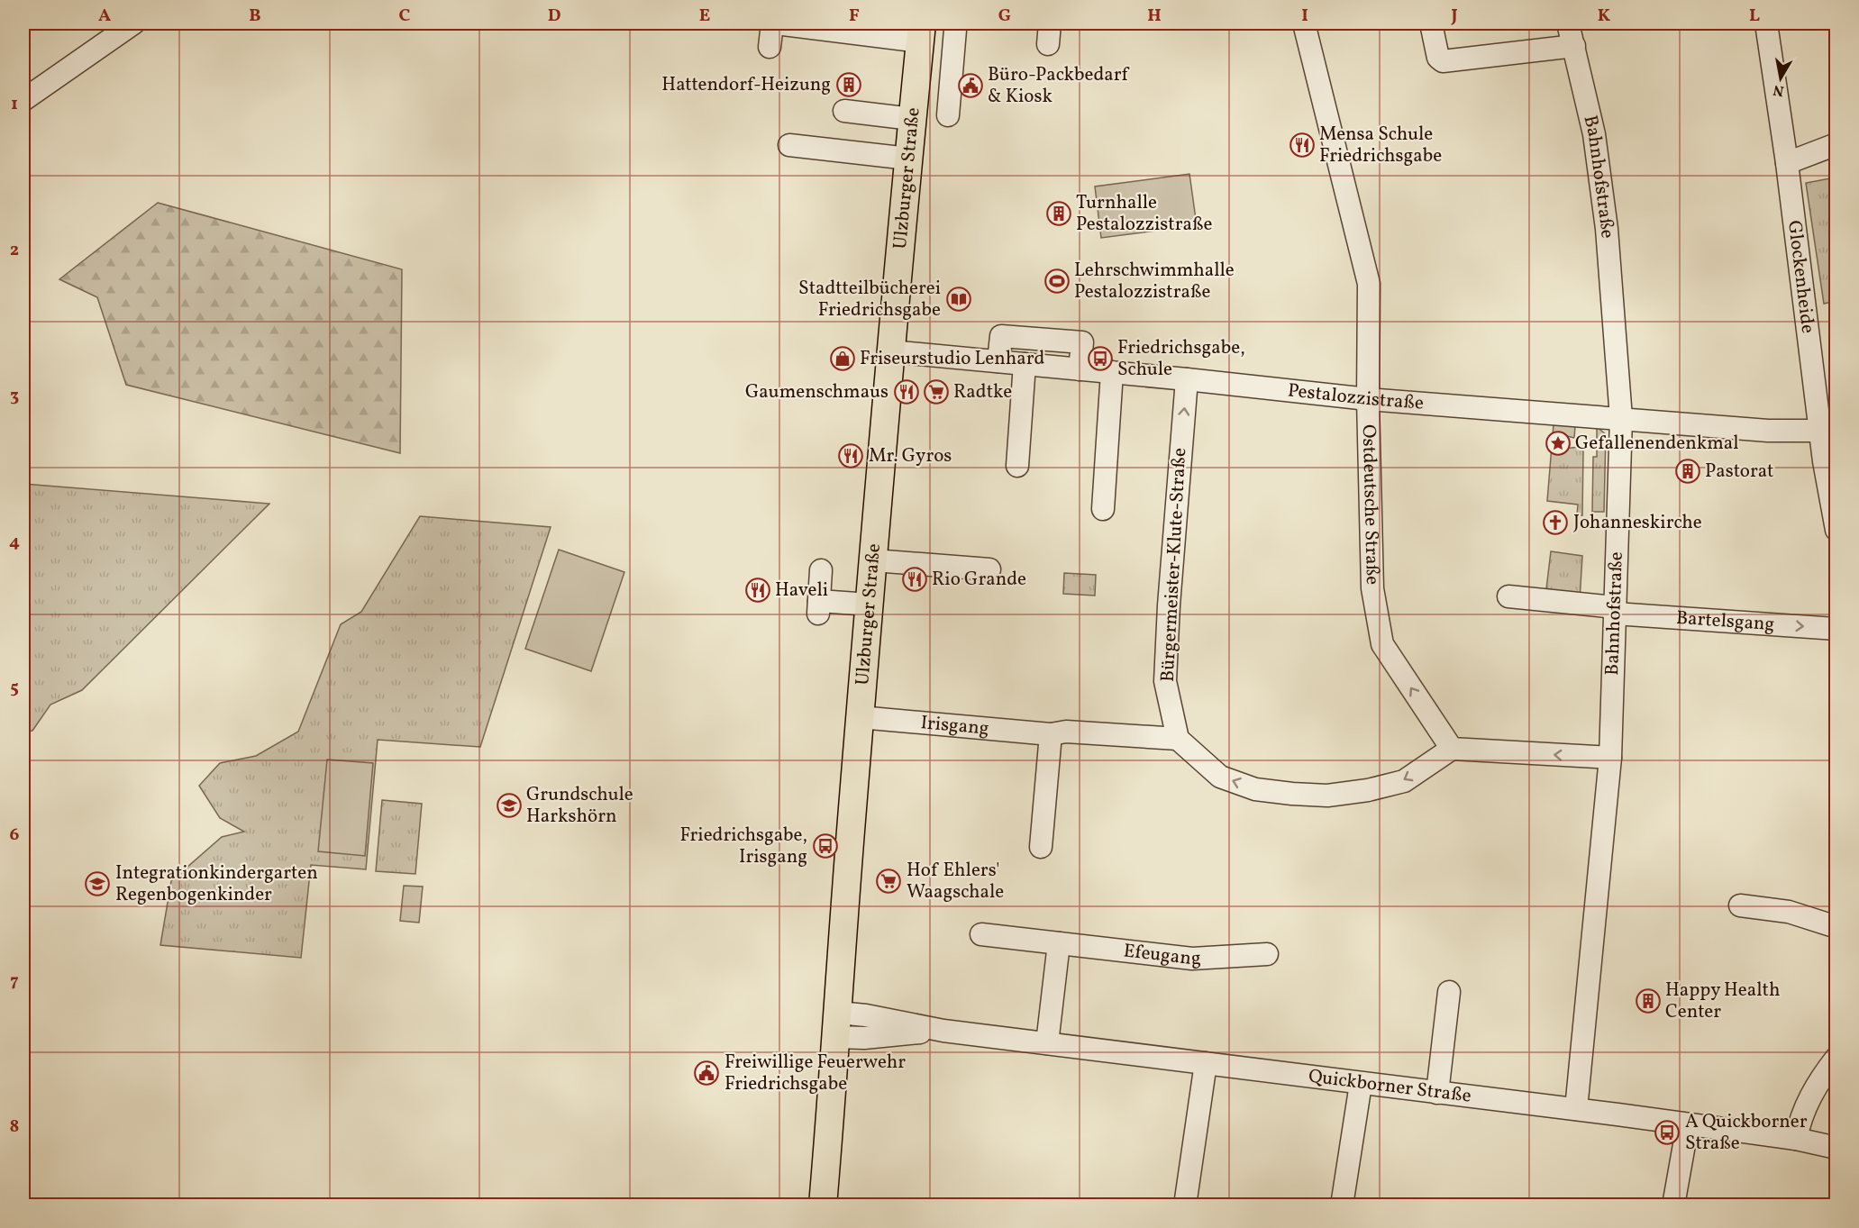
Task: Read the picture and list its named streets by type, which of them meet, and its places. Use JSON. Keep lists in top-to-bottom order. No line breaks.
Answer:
{"streets":{"main road":["Ulzburger Straße"],"street":["Bahnhofstraße","Glockenheide","Pestalozzistraße","Ostdeutsche Straße","Bürgermeister-Klute-Straße","Bartelsgang","Irisgang","Efeugang","Quickborner Straße"]},"crossings":[["Bahnhofstraße","Pestalozzistraße"],["Bahnhofstraße","Bartelsgang"],["Bahnhofstraße","Quickborner Straße"],["Ulzburger Straße","Pestalozzistraße"],["Ulzburger Straße","Irisgang"],["Ulzburger Straße","Quickborner Straße"],["Glockenheide","Pestalozzistraße"],["Pestalozzistraße","Ostdeutsche Straße"],["Pestalozzistraße","Bürgermeister-Klute-Straße"],["Bürgermeister-Klute-Straße","Irisgang"]],"one_way":["Ostdeutsche Straße","Bartelsgang"],"places":{"building":["Hattendorf-Heizung","Turnhalle Pestalozzistraße","Pastorat","Happy Health Center"],"public building":["Büro-Packbedarf & Kiosk","Freiwillige Feuerwehr Friedrichsgabe"],"restaurant":["Mensa Schule Friedrichsgabe","Gaumenschmaus","Mr. Gyros","Rio Grande","Haveli"],"sports":["Lehrschwimmhalle Pestalozzistraße"],"library":["Stadtteilbücherei Friedrichsgabe"],"shop":["Friseurstudio Lenhard"],"bus stop":["Friedrichsgabe, Schule","Friedrichsgabe, Irisgang","A Quickborner Straße"],"supermarket":["Radtke","Hof Ehlers' Waagschale"],"place":["Gefallenendenkmal"],"church":["Johanneskirche"],"school or university":["Grundschule Harkshörn","Integrationkindergarten Regenbogenkinder"]},"north":"bottom","grid":{"columns":["A","B","C","D","E","F","G","H","I","J","K","L"],"rows":["1","2","3","4","5","6","7","8"]}}
